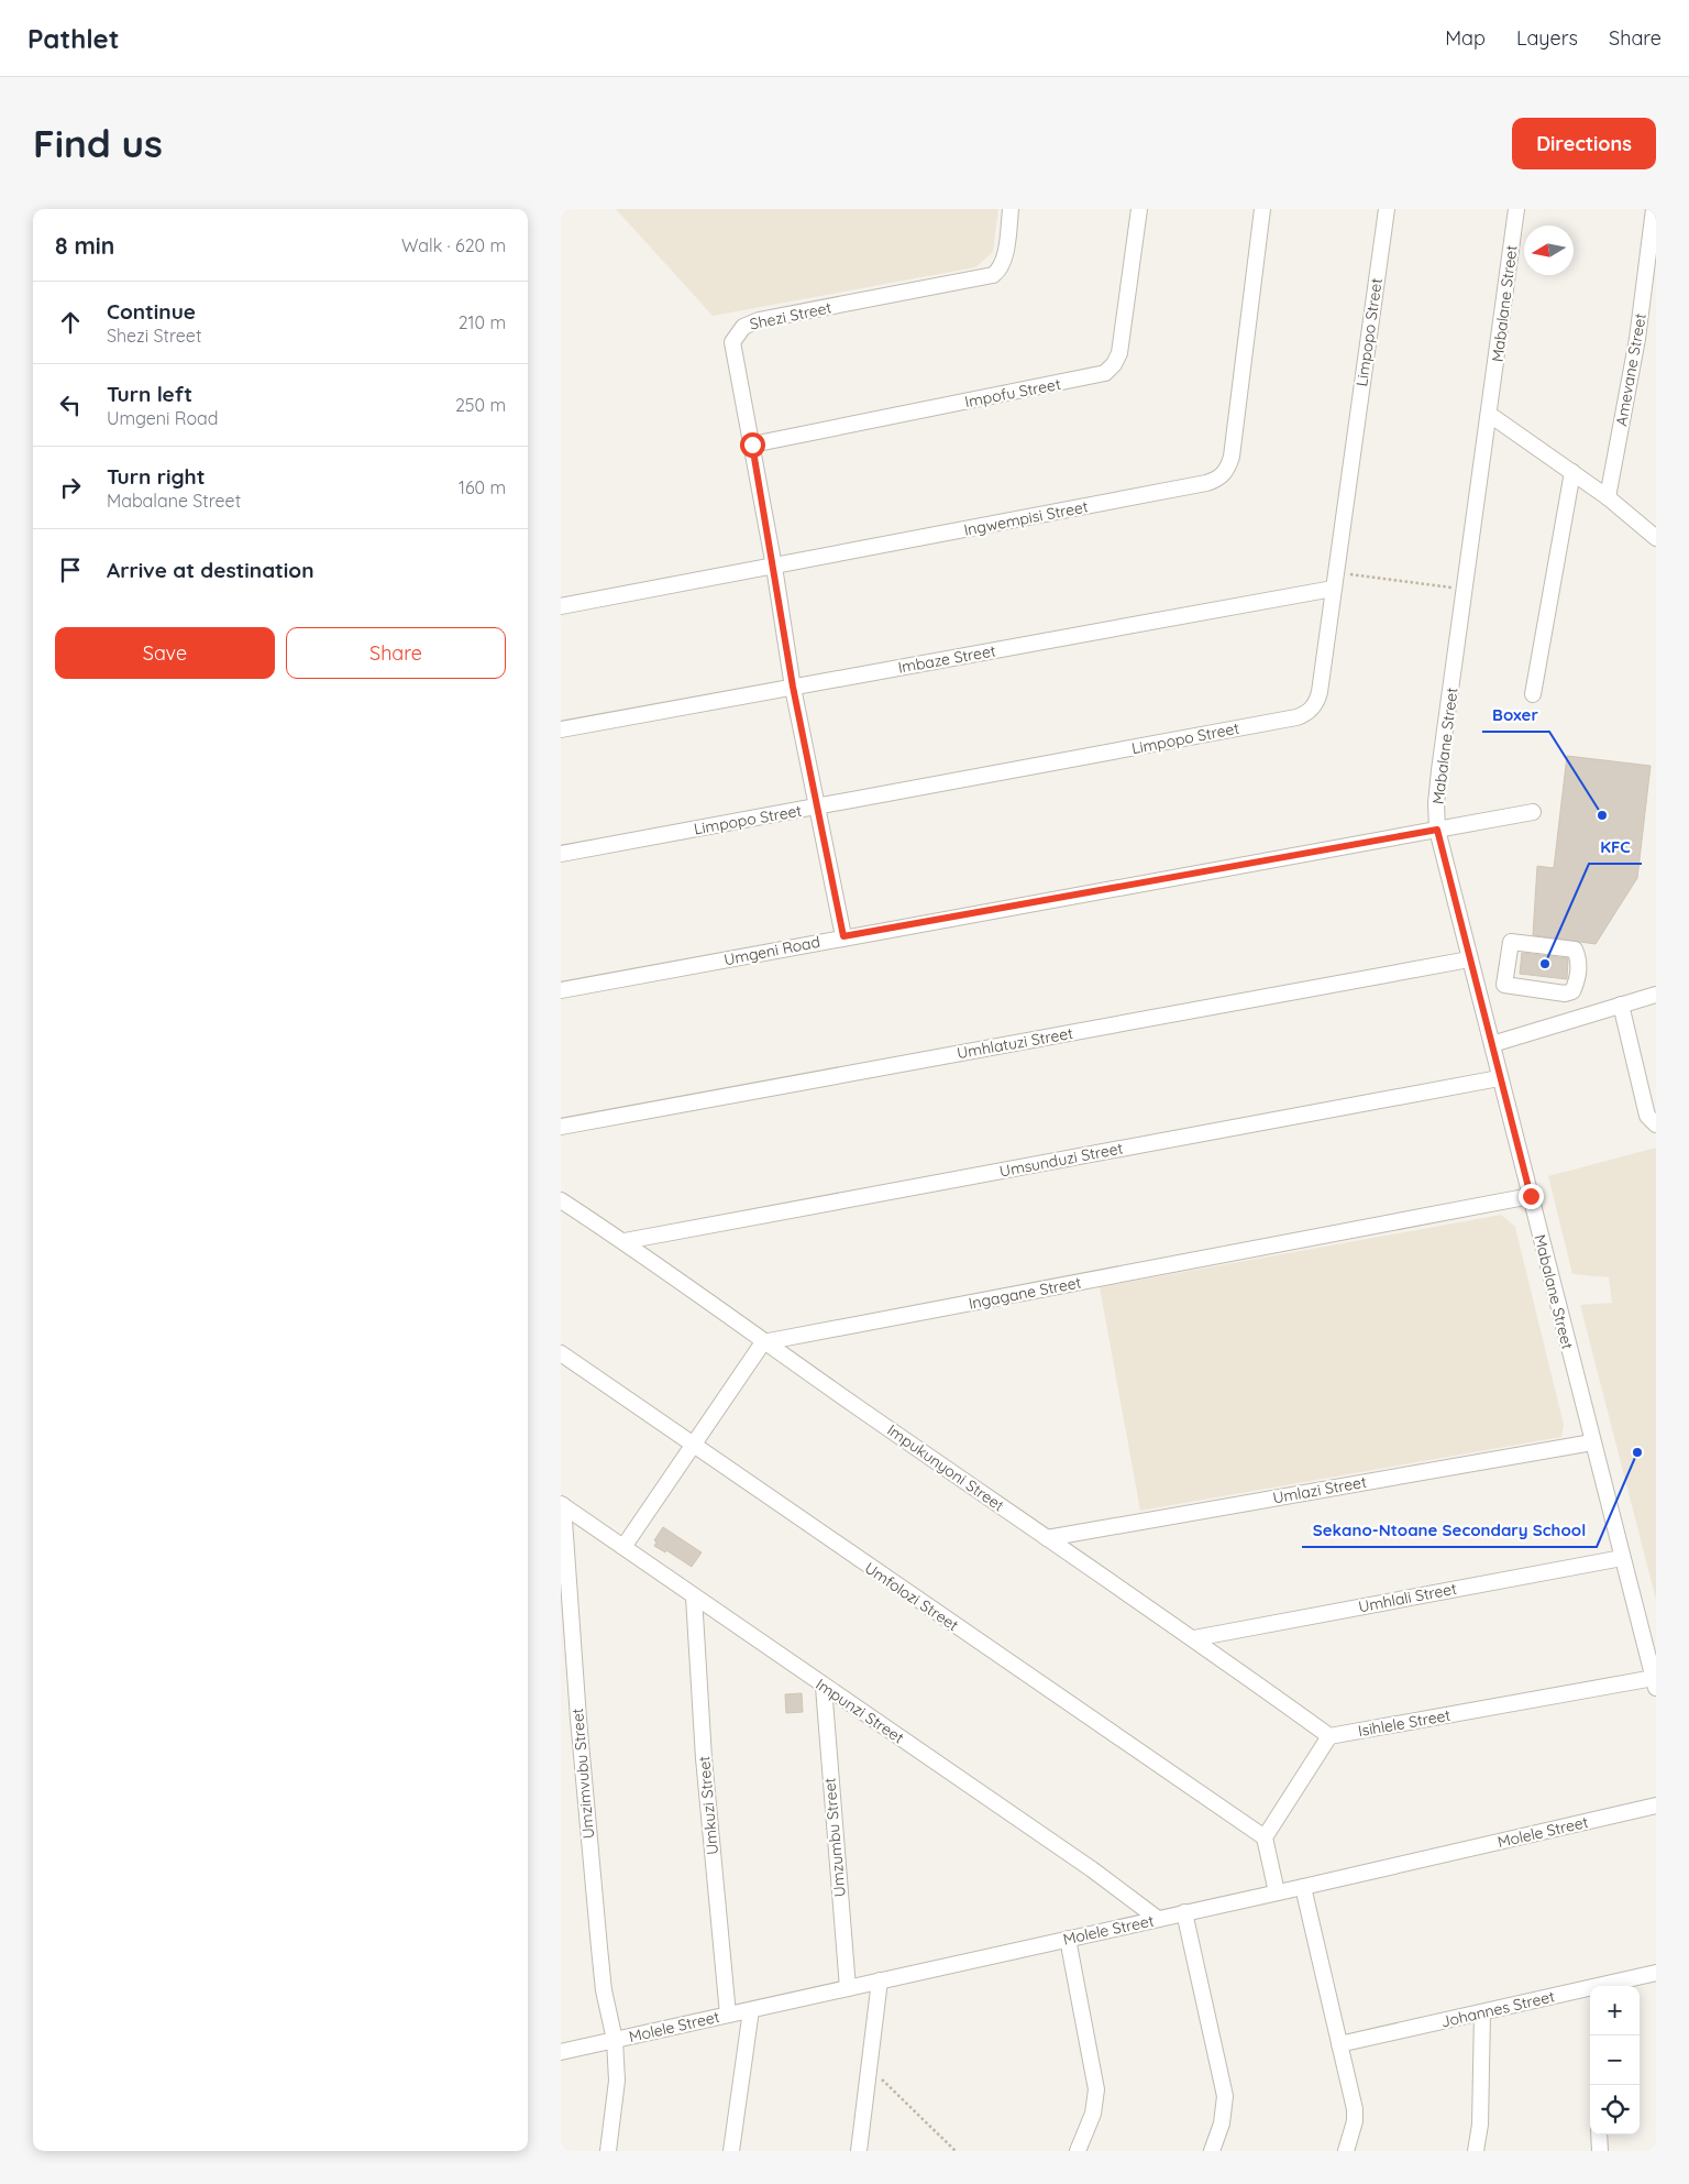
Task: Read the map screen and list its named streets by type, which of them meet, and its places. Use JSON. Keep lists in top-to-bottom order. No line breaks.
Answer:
{"streets":{"street":["Mabalane Street","Shezi Street","Limpopo Street","Amevane Street","Impofu Street","Ingwempisi Street","Imbaze Street","Umgeni Road","Umhlatuzi Street","Umsunduzi Street","Ingagane Street","Impukunyoni Street","Umlazi Street","Umfolozi Street","Umhlali Street","Impunzi Street","Isihlele Street","Umzimvubu Street","Umkuzi Street","Molele Street","Umzumbu Street","Johannes Street"]},"crossings":[["Mabalane Street","Umgeni Road"],["Mabalane Street","Umhlatuzi Street"],["Mabalane Street","Umsunduzi Street"],["Mabalane Street","Ingagane Street"],["Mabalane Street","Umlazi Street"],["Mabalane Street","Umhlali Street"],["Mabalane Street","Isihlele Street"],["Shezi Street","Limpopo Street"],["Shezi Street","Impofu Street"],["Shezi Street","Ingwempisi Street"],["Shezi Street","Imbaze Street"],["Shezi Street","Umgeni Road"],["Limpopo Street","Imbaze Street"],["Umsunduzi Street","Impukunyoni Street"],["Ingagane Street","Impukunyoni Street"],["Impukunyoni Street","Umlazi Street"],["Impukunyoni Street","Umhlali Street"],["Impukunyoni Street","Isihlele Street"],["Impunzi Street","Umzimvubu Street"],["Impunzi Street","Umkuzi Street"],["Impunzi Street","Molele Street"],["Impunzi Street","Umzumbu Street"],["Umzimvubu Street","Molele Street"],["Umkuzi Street","Molele Street"],["Molele Street","Umzumbu Street"]],"places":["Boxer","KFC","Sekano-Ntoane Secondary School"],"north":"left","page":{"header":"Pathlet","nav":["Map","Layers","Share"],"buttons":["Directions",["Save","Share"]],"title":"Find us","heading":["8 min","Walk · 620 m"],"list":[["Continue","Shezi Street","210 m"],["Turn left","Umgeni Road","250 m"],["Turn right","Mabalane Street","160 m"],"Arrive at destination"],"map_buttons":["+","−"]}}
